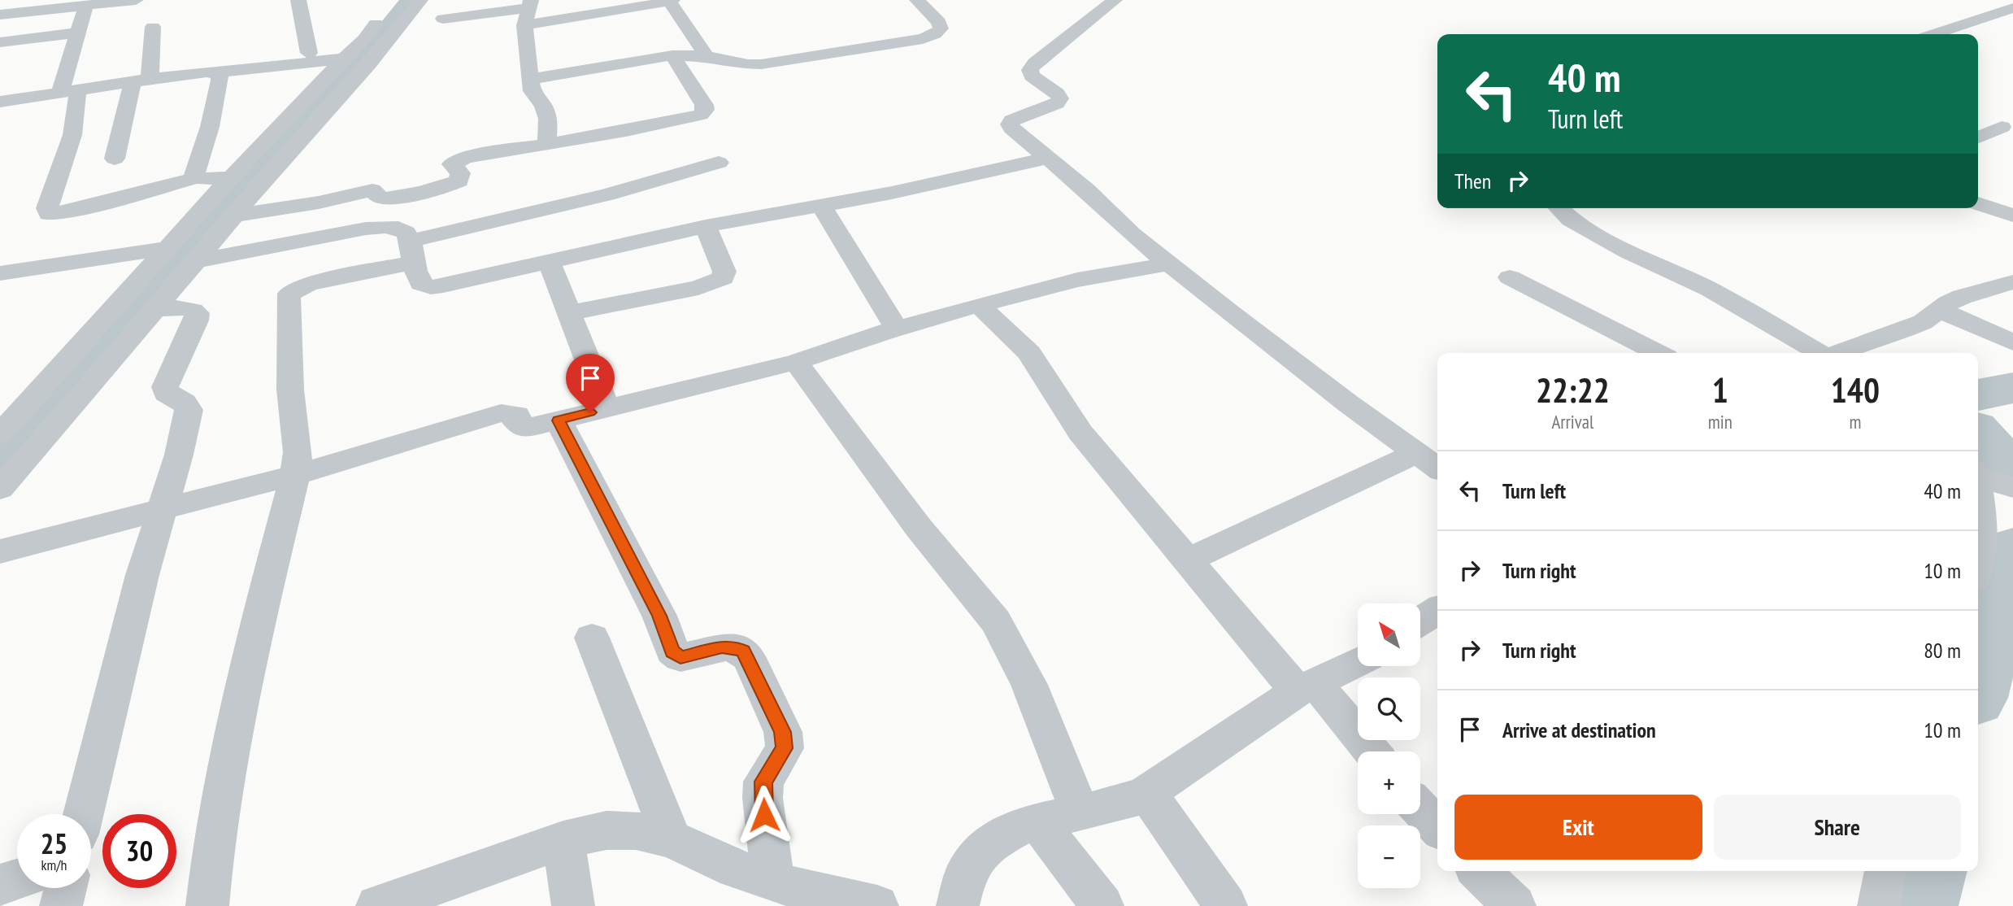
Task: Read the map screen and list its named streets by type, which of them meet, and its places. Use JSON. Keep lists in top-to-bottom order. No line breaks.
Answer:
{"north":"top left","page":{"turn":["40 m","Turn left"],"then":"Then","eta":["22:22","Arrival","1","min","140","m"],"list":[{"name":"Turn left","value":"40 m"},{"name":"Turn right","value":"10 m"},{"name":"Turn right","value":"80 m"},{"name":"Arrive at destination","value":"10 m"}],"map_buttons":["+","−"],"buttons":["Exit","Share"],"speed":"25 km/h","limit":"30"}}
